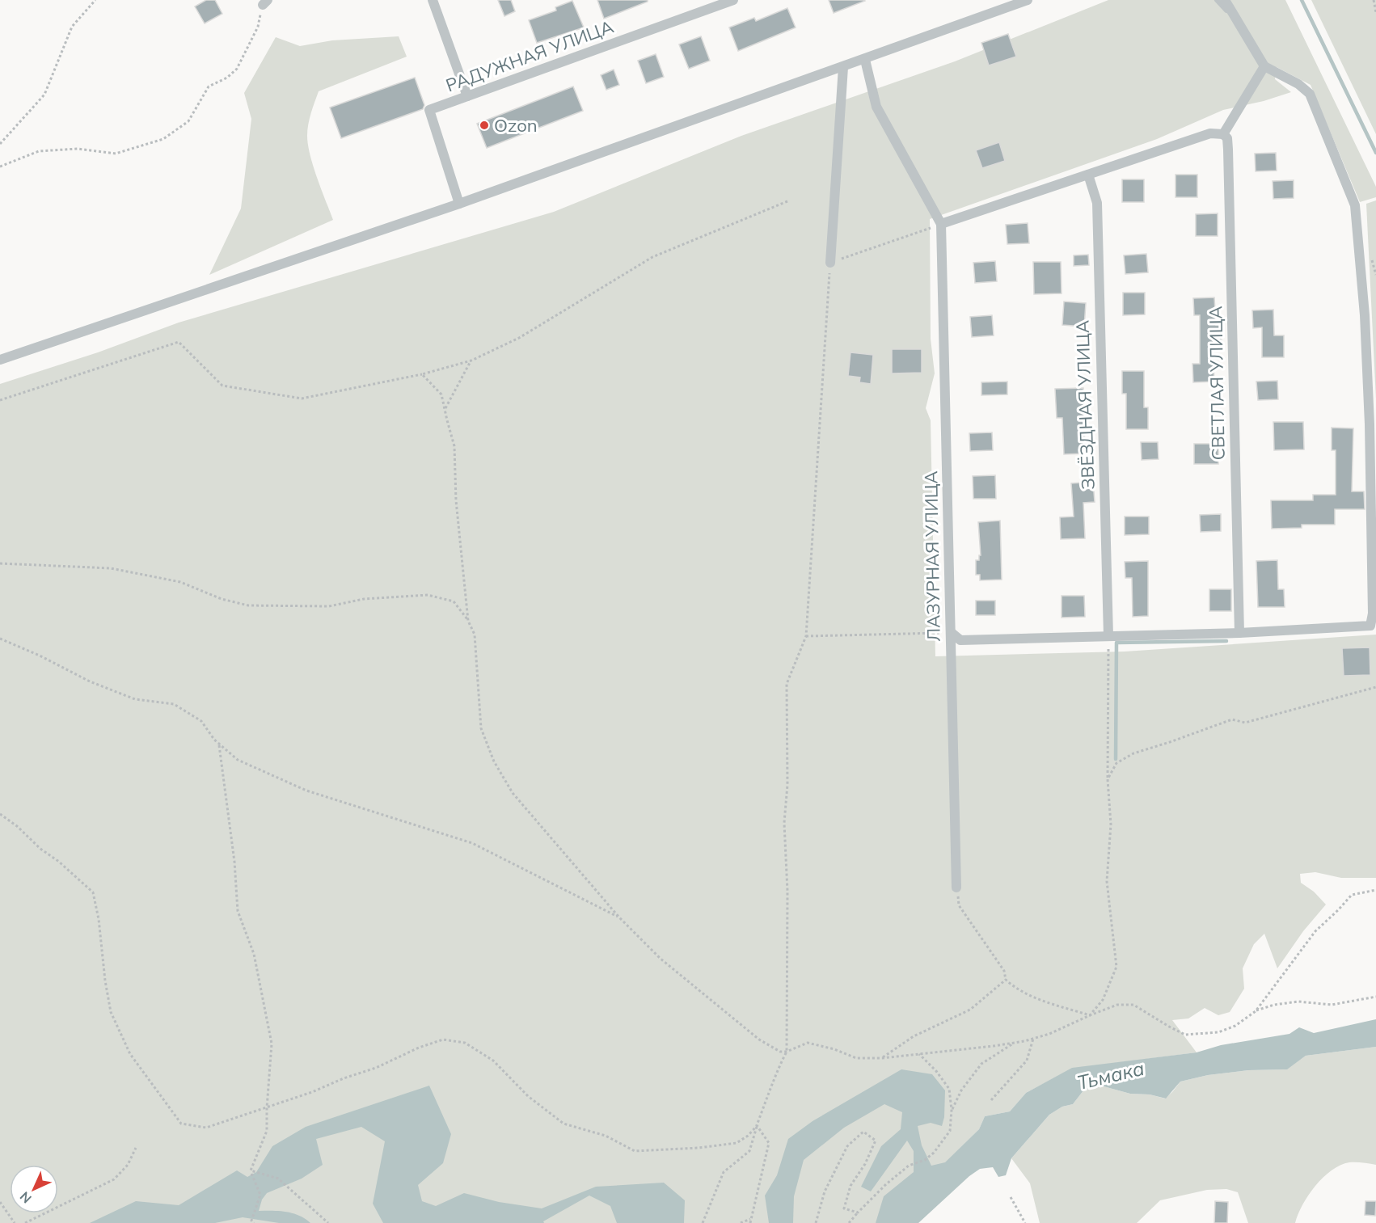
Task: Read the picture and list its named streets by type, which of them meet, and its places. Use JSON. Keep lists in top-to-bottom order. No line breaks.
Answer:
{"streets":{"street":["РАДУЖНАЯ УЛИЦА","СВЕТЛАЯ УЛИЦА","ЗВЁЗДНАЯ УЛИЦА","ЛАЗУРНАЯ УЛИЦА"]},"water":["Тьмака"],"places":["Ozon"],"north":"bottom left"}
